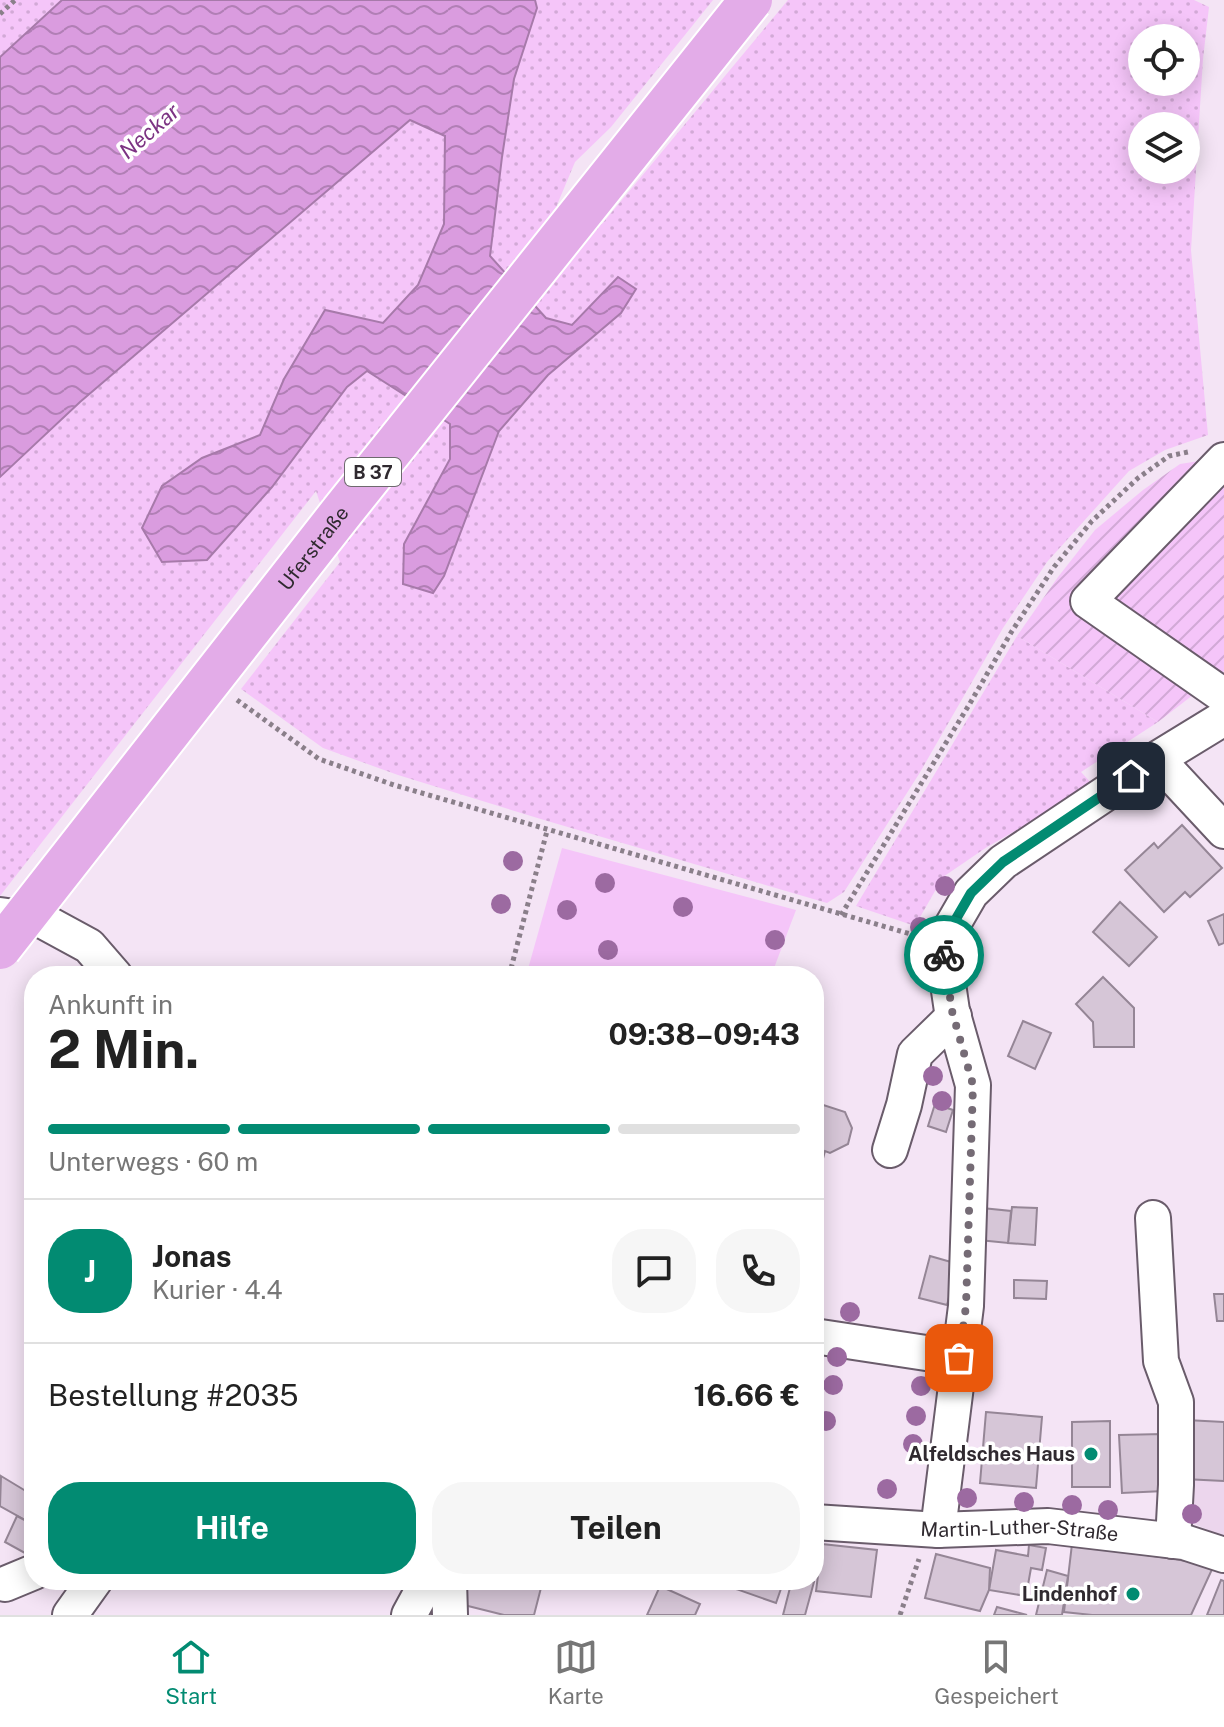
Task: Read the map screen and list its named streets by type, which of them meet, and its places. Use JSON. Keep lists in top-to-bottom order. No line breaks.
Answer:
{"streets":{"main road":["B 37","Uferstraße"],"street":["Martin-Luther-Straße"]},"water":["Neckar"],"places":["Alfeldsches Haus","Lindenhof"],"page":{"heading":["2 Min.","Ankunft in","09:38–09:43"],"panel":["Jonas","Kurier · 4.4","Bestellung #2035","16.66 €"],"bar":"Unterwegs · 60 m","round":"J","buttons":["Hilfe","Teilen"],"tabs":["Start","Karte","Gespeichert"]}}
